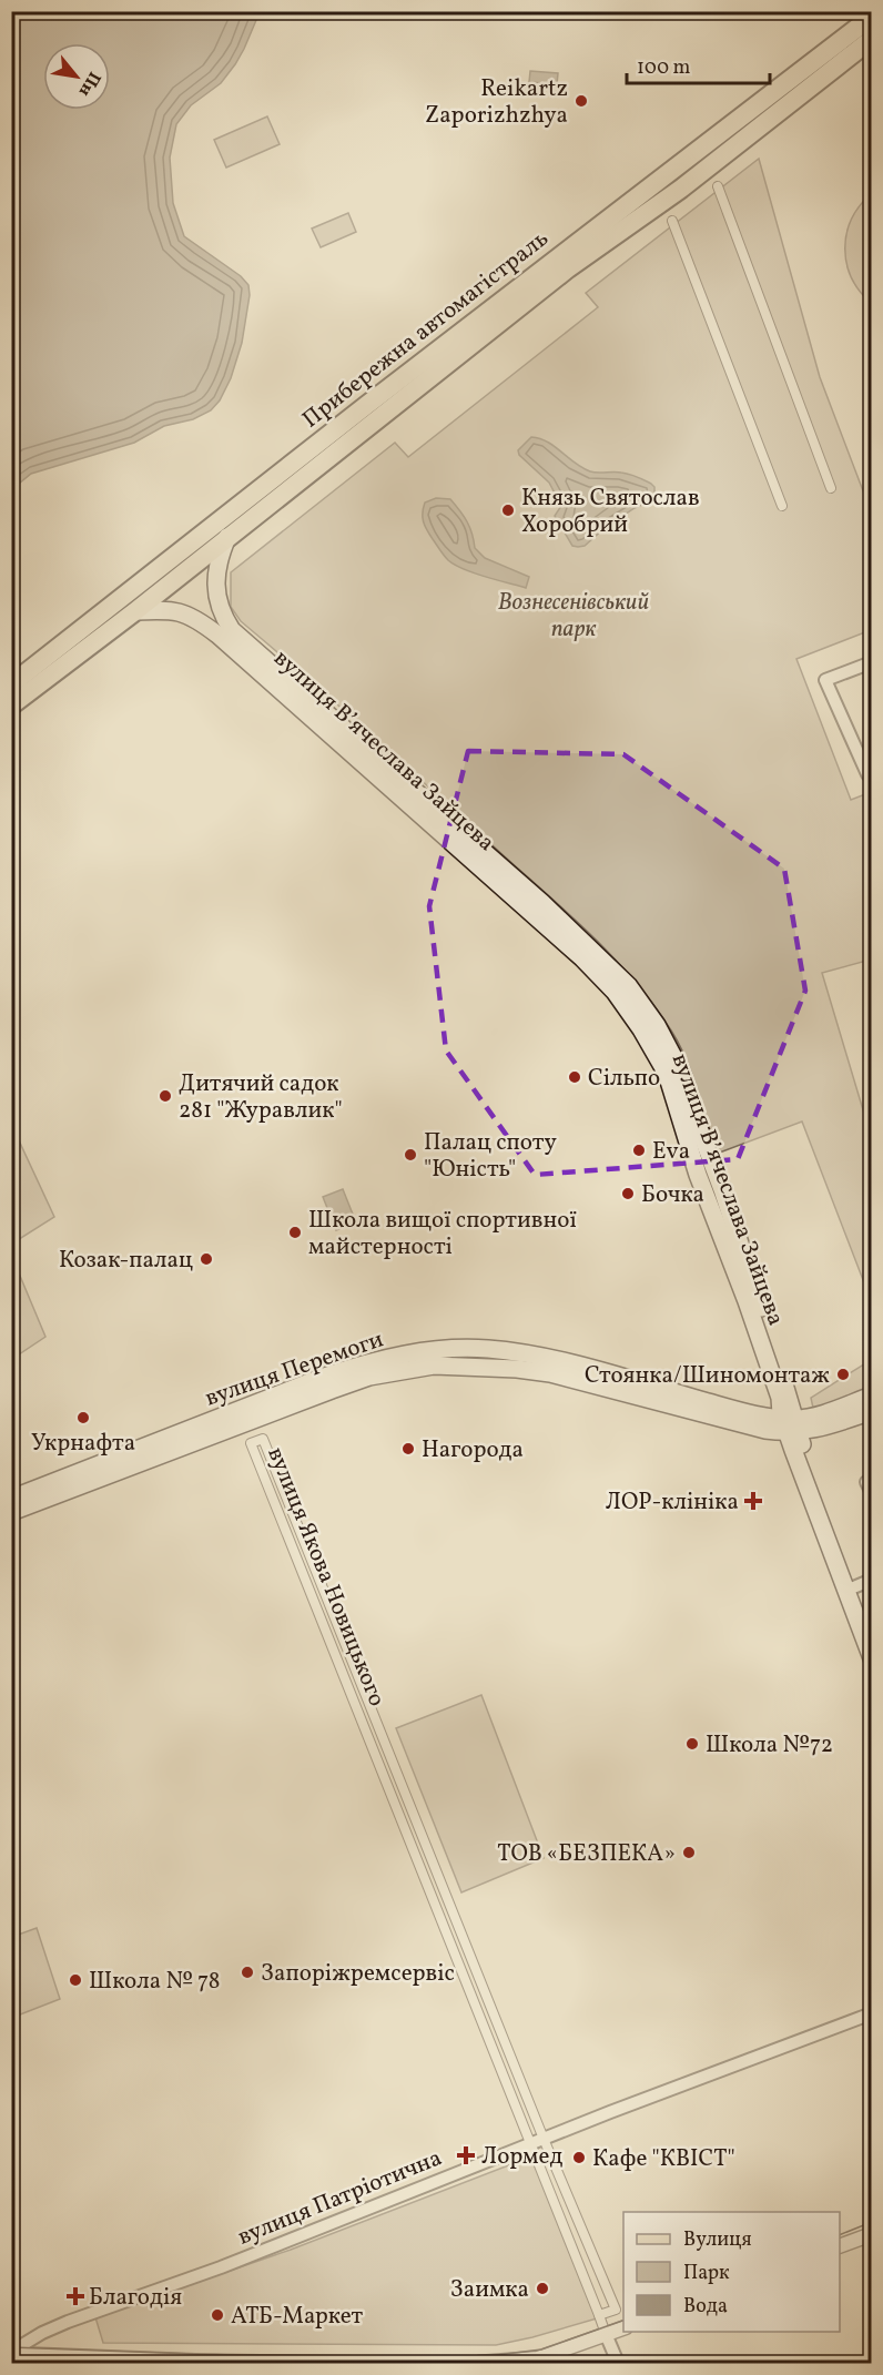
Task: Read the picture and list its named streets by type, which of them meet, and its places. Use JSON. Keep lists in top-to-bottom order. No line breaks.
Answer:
{"streets":{"main road":["Прибережна автомагістраль","вулиця Вʼячеслава Зайцева","вулиця Перемоги"],"street":["вулиця Якова Новицького","вулиця Патріотична"]},"crossings":[["Прибережна автомагістраль","вулиця Вʼячеслава Зайцева"],["вулиця Вʼячеслава Зайцева","вулиця Перемоги"],["вулиця Якова Новицького","вулиця Патріотична"]],"parks":["Вознесенівський парк"],"places":{"other":["Reikartz Zaporizhzhya","Князь Святослав Хоробрий","Сільпо","Дитячий садок 281 \"Журавлик\"","Eva","Палац споту \"Юність\"","Бочка","Школа вищої спортивної майстерності","Козак-палац","Стоянка/Шиномонтаж","Укрнафта","Нагорода","Школа №72","ТОВ «БЕЗПЕКА»","Запоріжремсервіс","Школа № 78","Кафе \"КВІСТ\"","Заимка","АТБ-Маркет"],"health":["ЛОР-клініка","Лормед","Благодія"]},"legend":["Вулиця","Парк","Вода"],"scale_bar":"100 m","north":"bottom right"}
